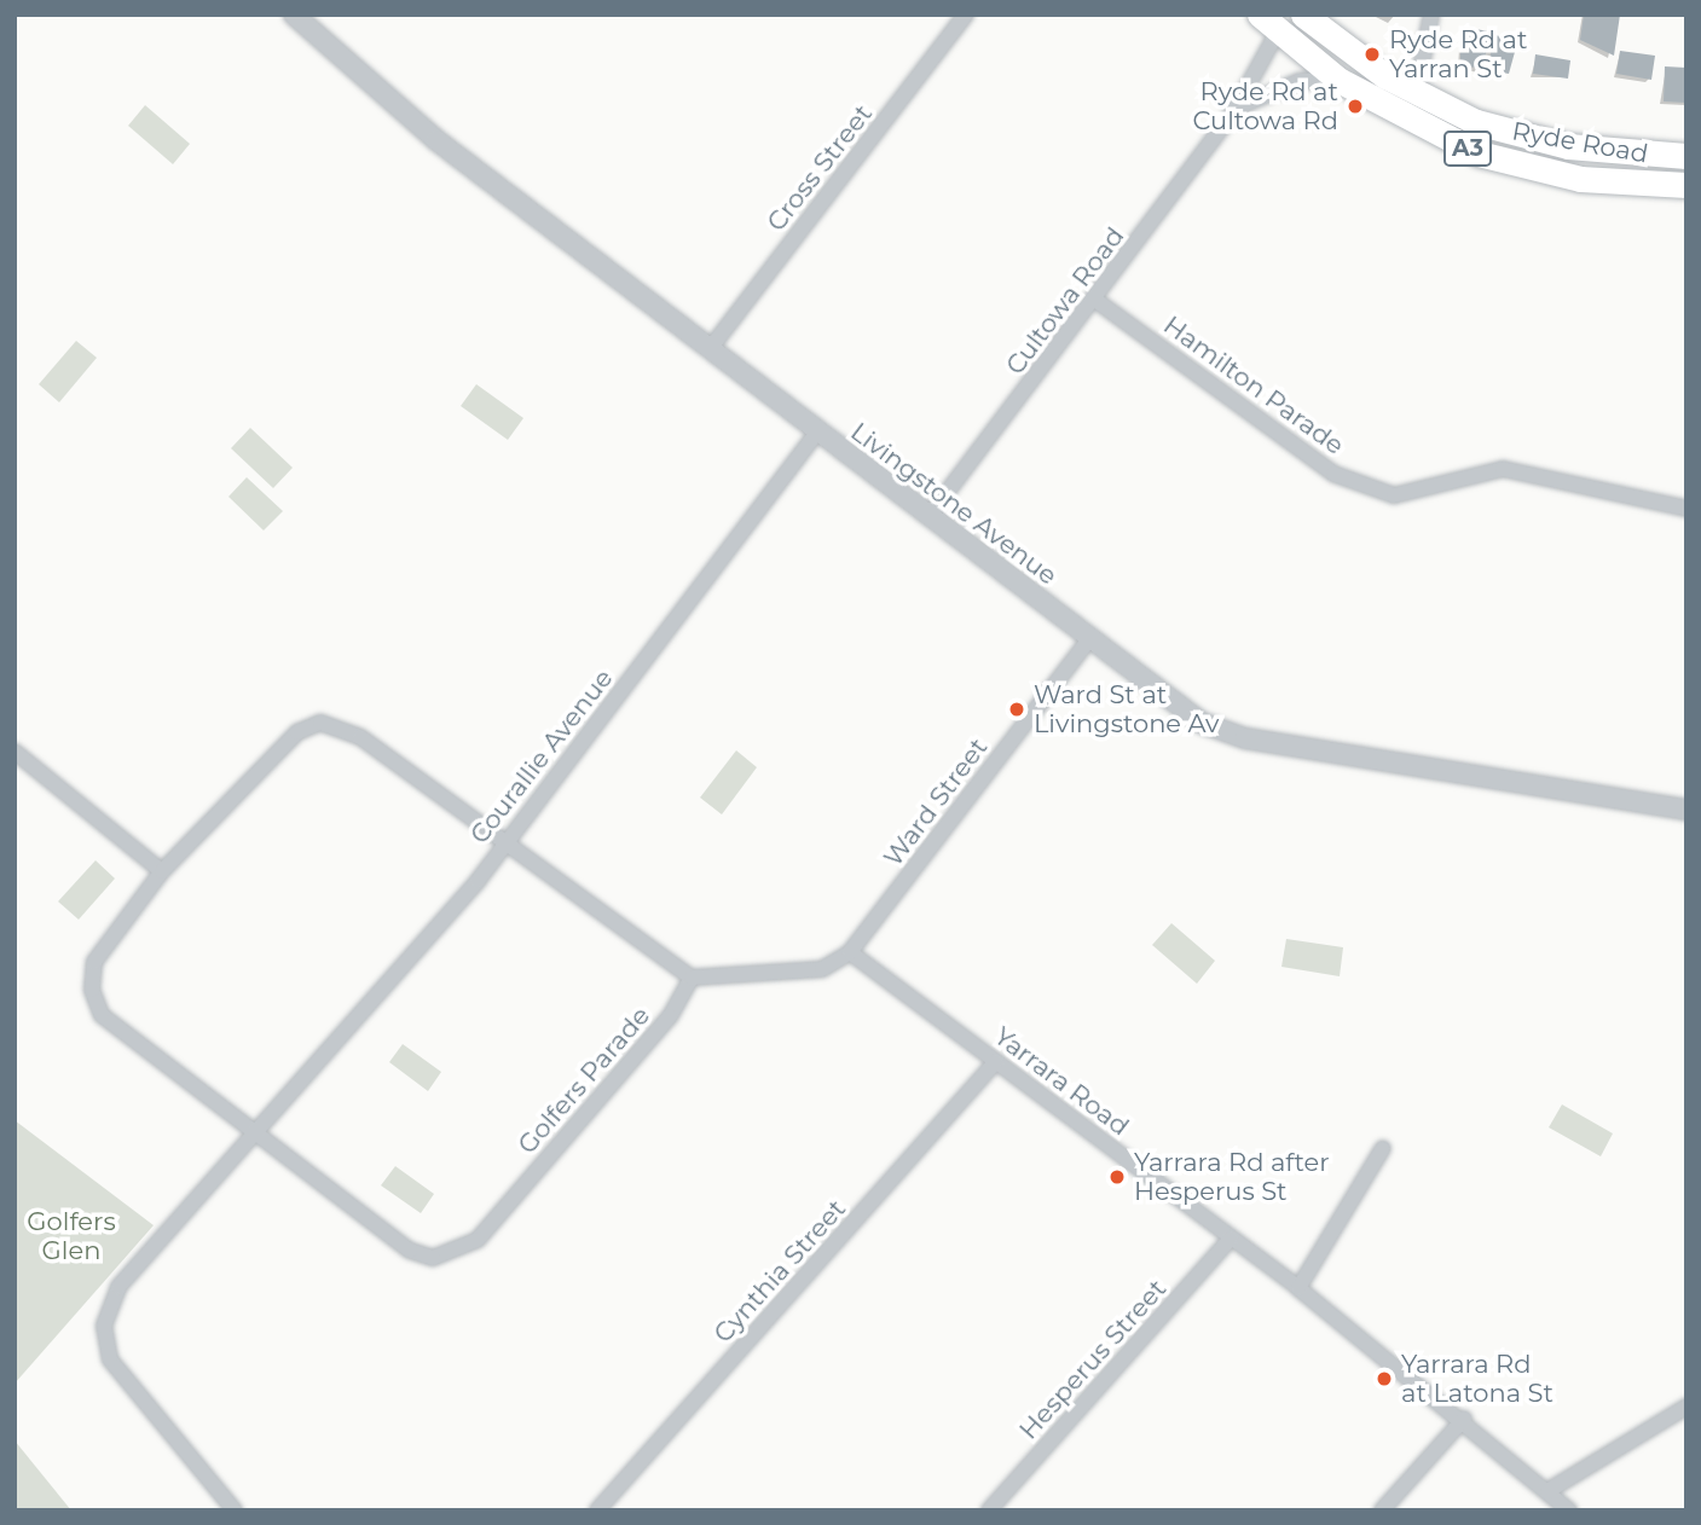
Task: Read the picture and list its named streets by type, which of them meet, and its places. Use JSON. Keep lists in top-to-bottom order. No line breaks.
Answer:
{"streets":{"highway":["Ryde Road","A3"],"street":["Cross Street","Cultowa Road","Hamilton Parade","Livingstone Avenue","Courallie Avenue","Ward Street","Golfers Parade","Yarrara Road","Cynthia Street","Hesperus Street"]},"crossings":[["Ryde Road","Cultowa Road"],["Cross Street","Livingstone Avenue"],["Cultowa Road","Hamilton Parade"],["Cultowa Road","Livingstone Avenue"],["Livingstone Avenue","Courallie Avenue"],["Livingstone Avenue","Ward Street"],["Courallie Avenue","Golfers Parade"],["Ward Street","Yarrara Road"],["Yarrara Road","Cynthia Street"],["Yarrara Road","Hesperus Street"]],"parks":["Golfers Glen"],"places":["Ryde Rd at Yarran St","Ryde Rd at Cultowa Rd","Ward St at Livingstone Av","Yarrara Rd after Hesperus St","Yarrara Rd at Latona St"]}
